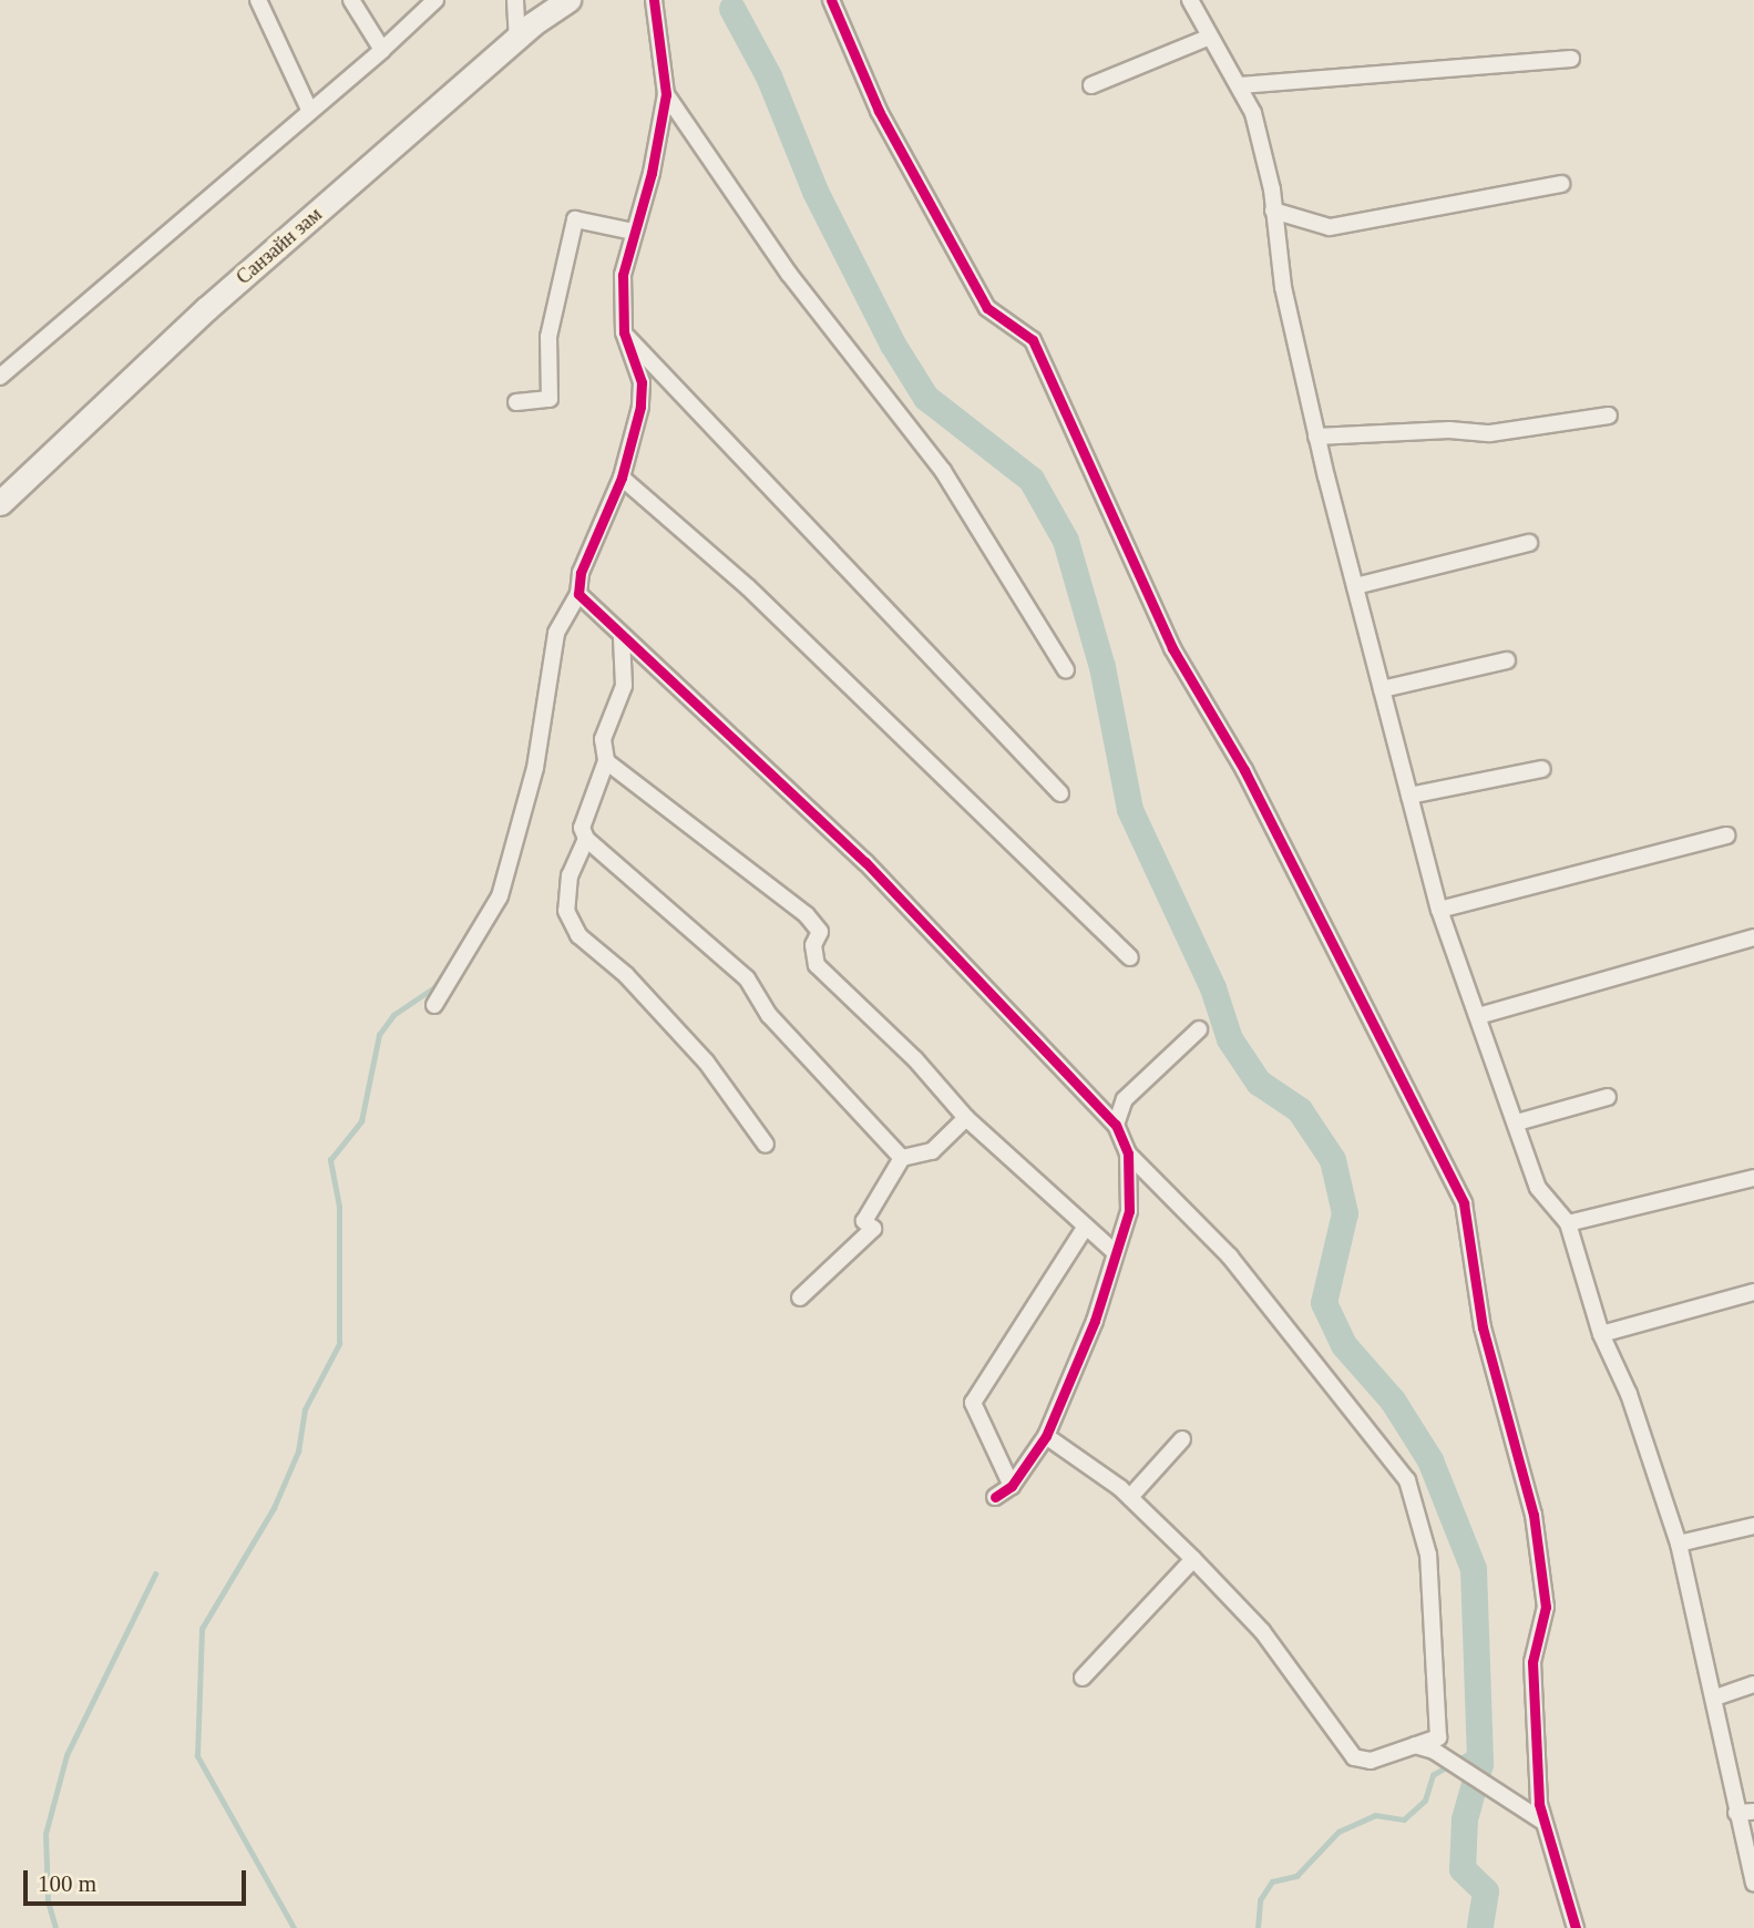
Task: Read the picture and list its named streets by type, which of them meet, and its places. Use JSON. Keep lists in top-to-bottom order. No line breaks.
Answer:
{"streets":{"main road":["Санзайн зам"]},"scale_bar":"100 m"}
